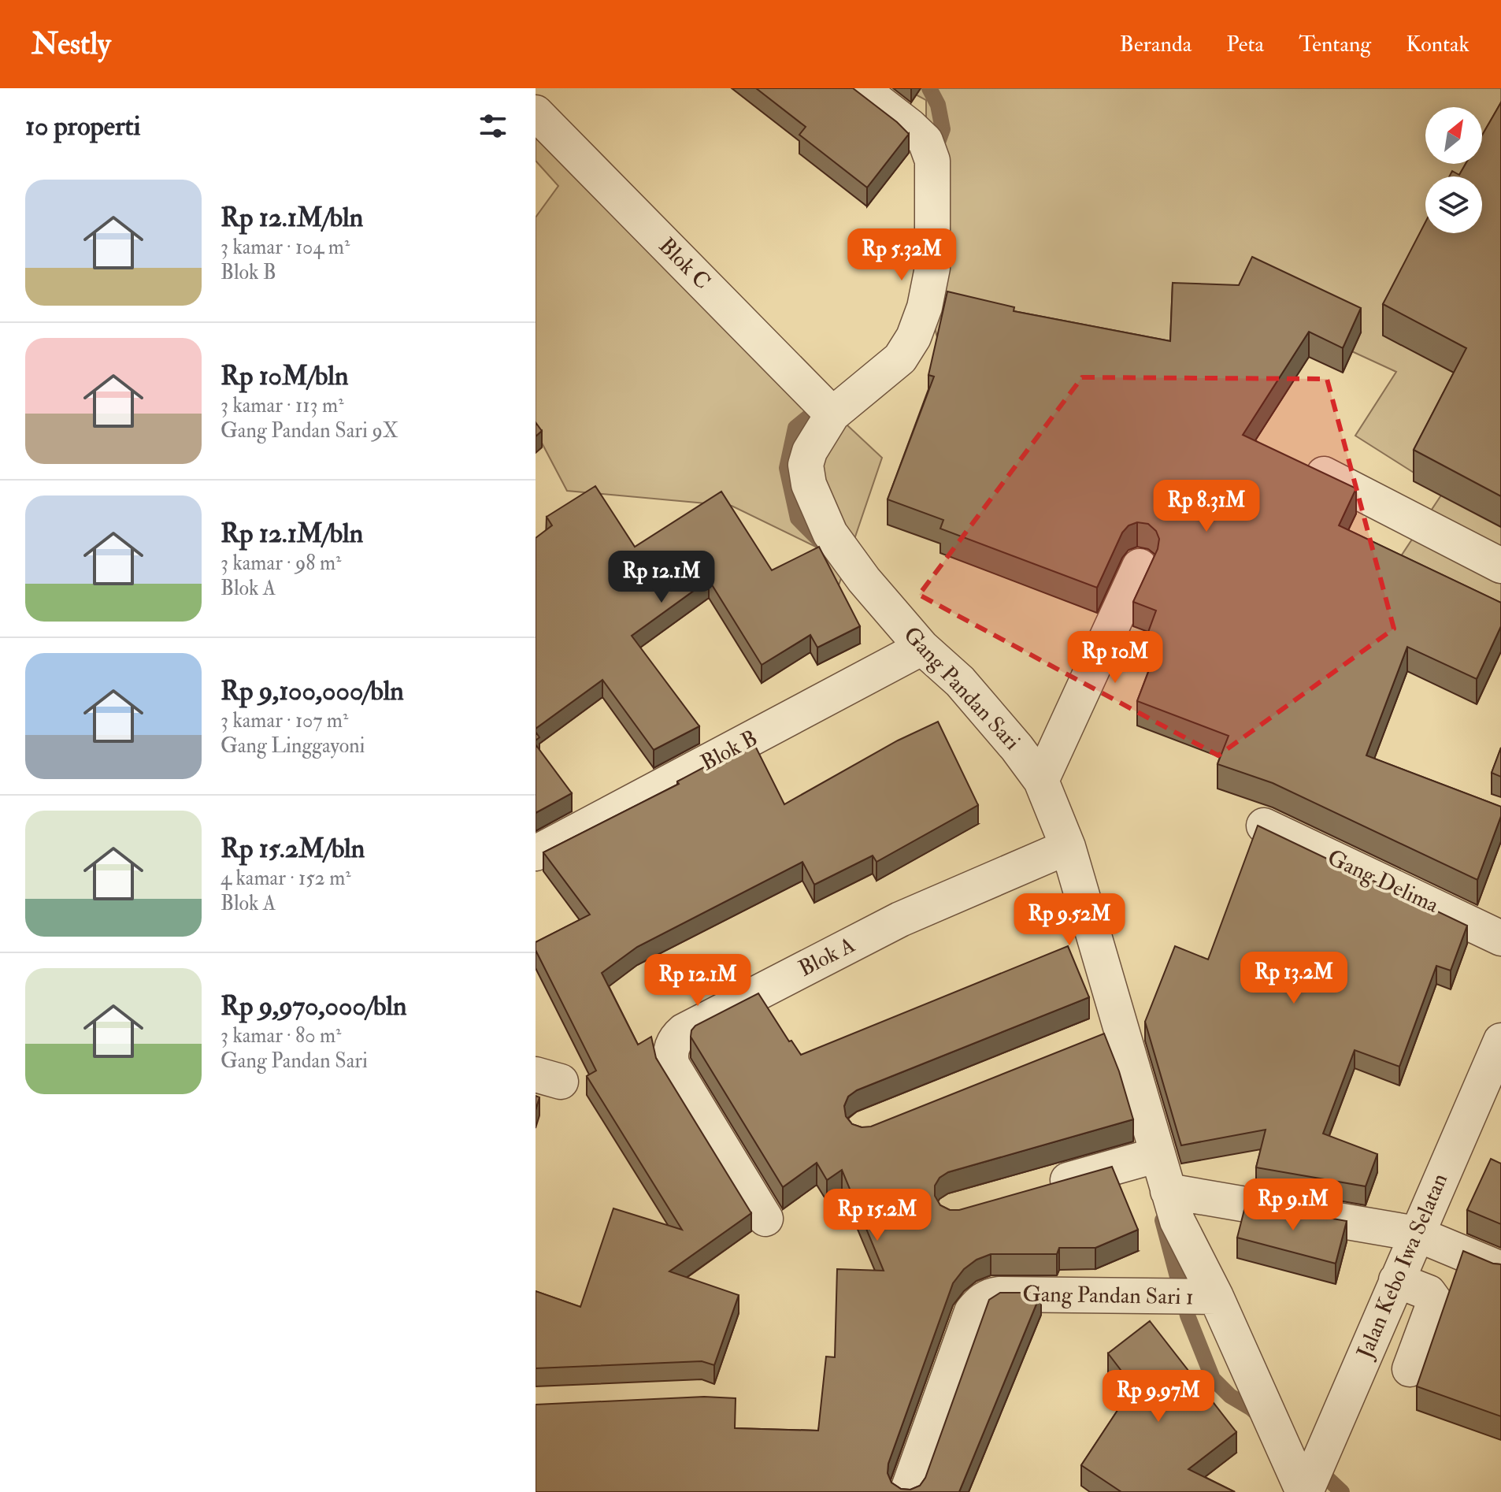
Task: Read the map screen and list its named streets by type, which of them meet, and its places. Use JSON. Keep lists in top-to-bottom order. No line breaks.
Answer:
{"streets":{"street":["Blok C","Gang Pandan Sari","Blok B","Gang Delima","Blok A","Jalan Kebo Iwa Selatan","Gang Pandan Sari 1"]},"crossings":[["Blok C","Gang Pandan Sari"],["Gang Pandan Sari","Blok B"],["Gang Pandan Sari","Blok A"],["Gang Pandan Sari","Jalan Kebo Iwa Selatan"],["Gang Pandan Sari","Gang Pandan Sari 1"]],"north":"top right","page":{"header":"Nestly","nav":["Beranda","Peta","Tentang","Kontak"],"heading":"10 properti","list":[{"name":"Rp 12.1M/bln","note":"3 kamar · 104 m² · Blok B"},{"name":"Rp 10M/bln","note":"3 kamar · 113 m² · Gang Pandan Sari 9X"},{"name":"Rp 12.1M/bln","note":"3 kamar · 98 m² · Blok A"},{"name":"Rp 9,100,000/bln","note":"3 kamar · 107 m² · Gang Linggayoni"},{"name":"Rp 15.2M/bln","note":"4 kamar · 152 m² · Blok A"},{"name":"Rp 9,970,000/bln","note":"3 kamar · 80 m² · Gang Pandan Sari"}],"price":["Rp 5.32M","Rp 8.31M","Rp 12.1M","Rp 10M","Rp 9.52M","Rp 13.2M","Rp 12.1M","Rp 9.1M","Rp 15.2M","Rp 9.97M"]}}
